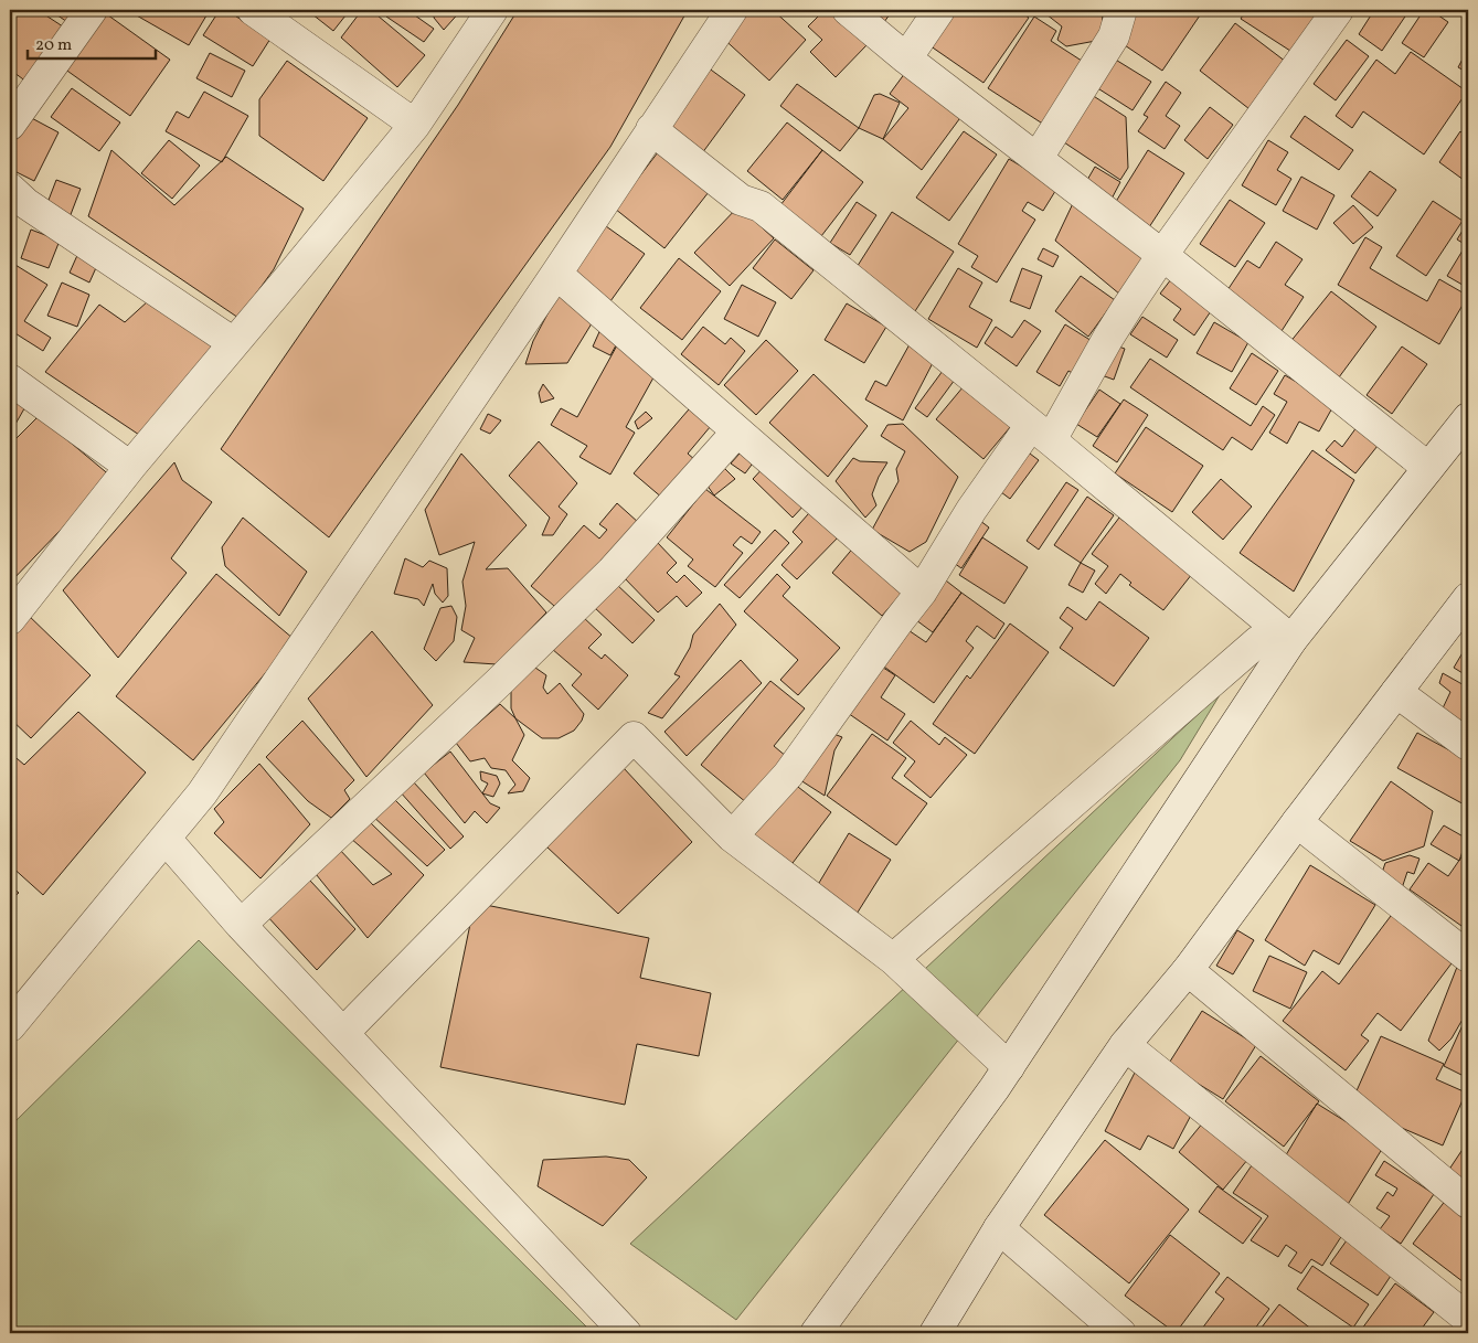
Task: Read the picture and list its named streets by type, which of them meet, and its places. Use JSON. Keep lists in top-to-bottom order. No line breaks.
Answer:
{"scale_bar":"20 m"}
